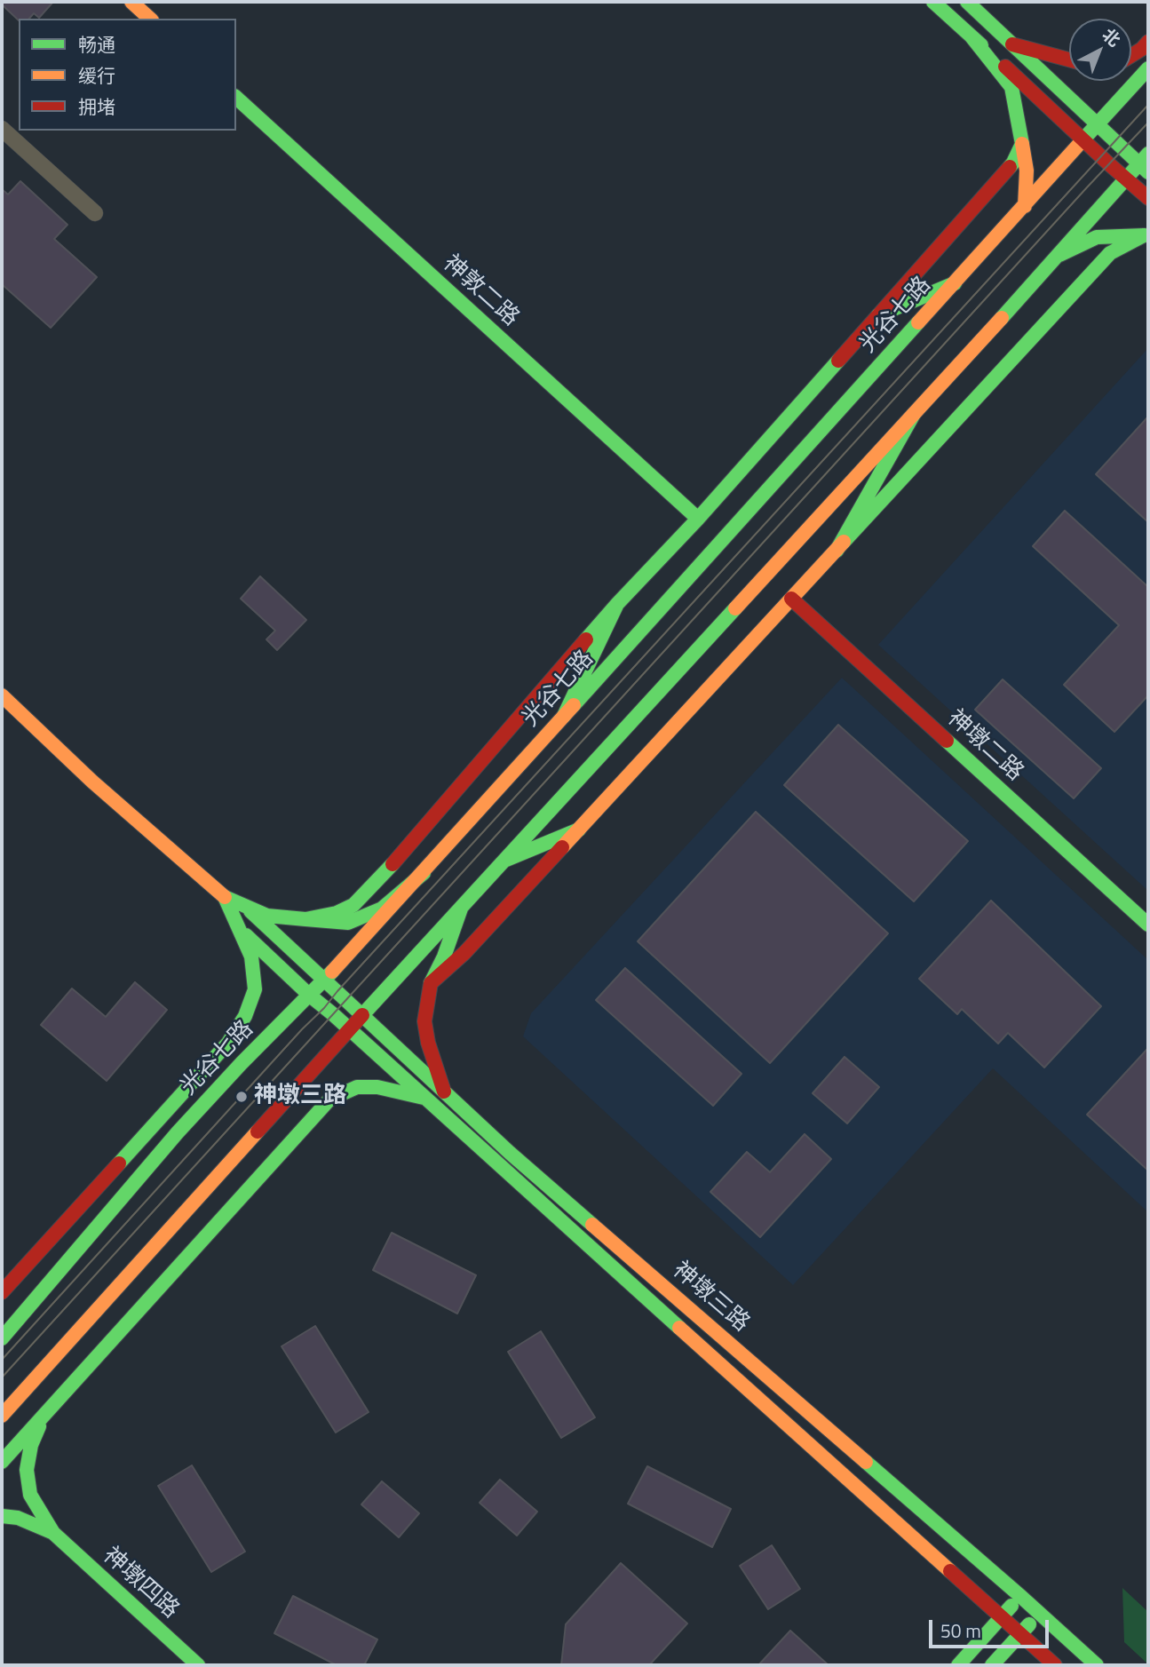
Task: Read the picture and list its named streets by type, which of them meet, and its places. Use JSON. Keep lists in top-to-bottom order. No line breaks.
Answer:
{"streets":{"street":["神敦二路","光谷七路","神墩二路","神墩三路","神墩四路"]},"crossings":[["光谷七路","神墩三路"]],"places":["神墩三路"],"legend":["畅通","缓行","拥堵"],"scale_bar":"50 m","north":"top right"}
